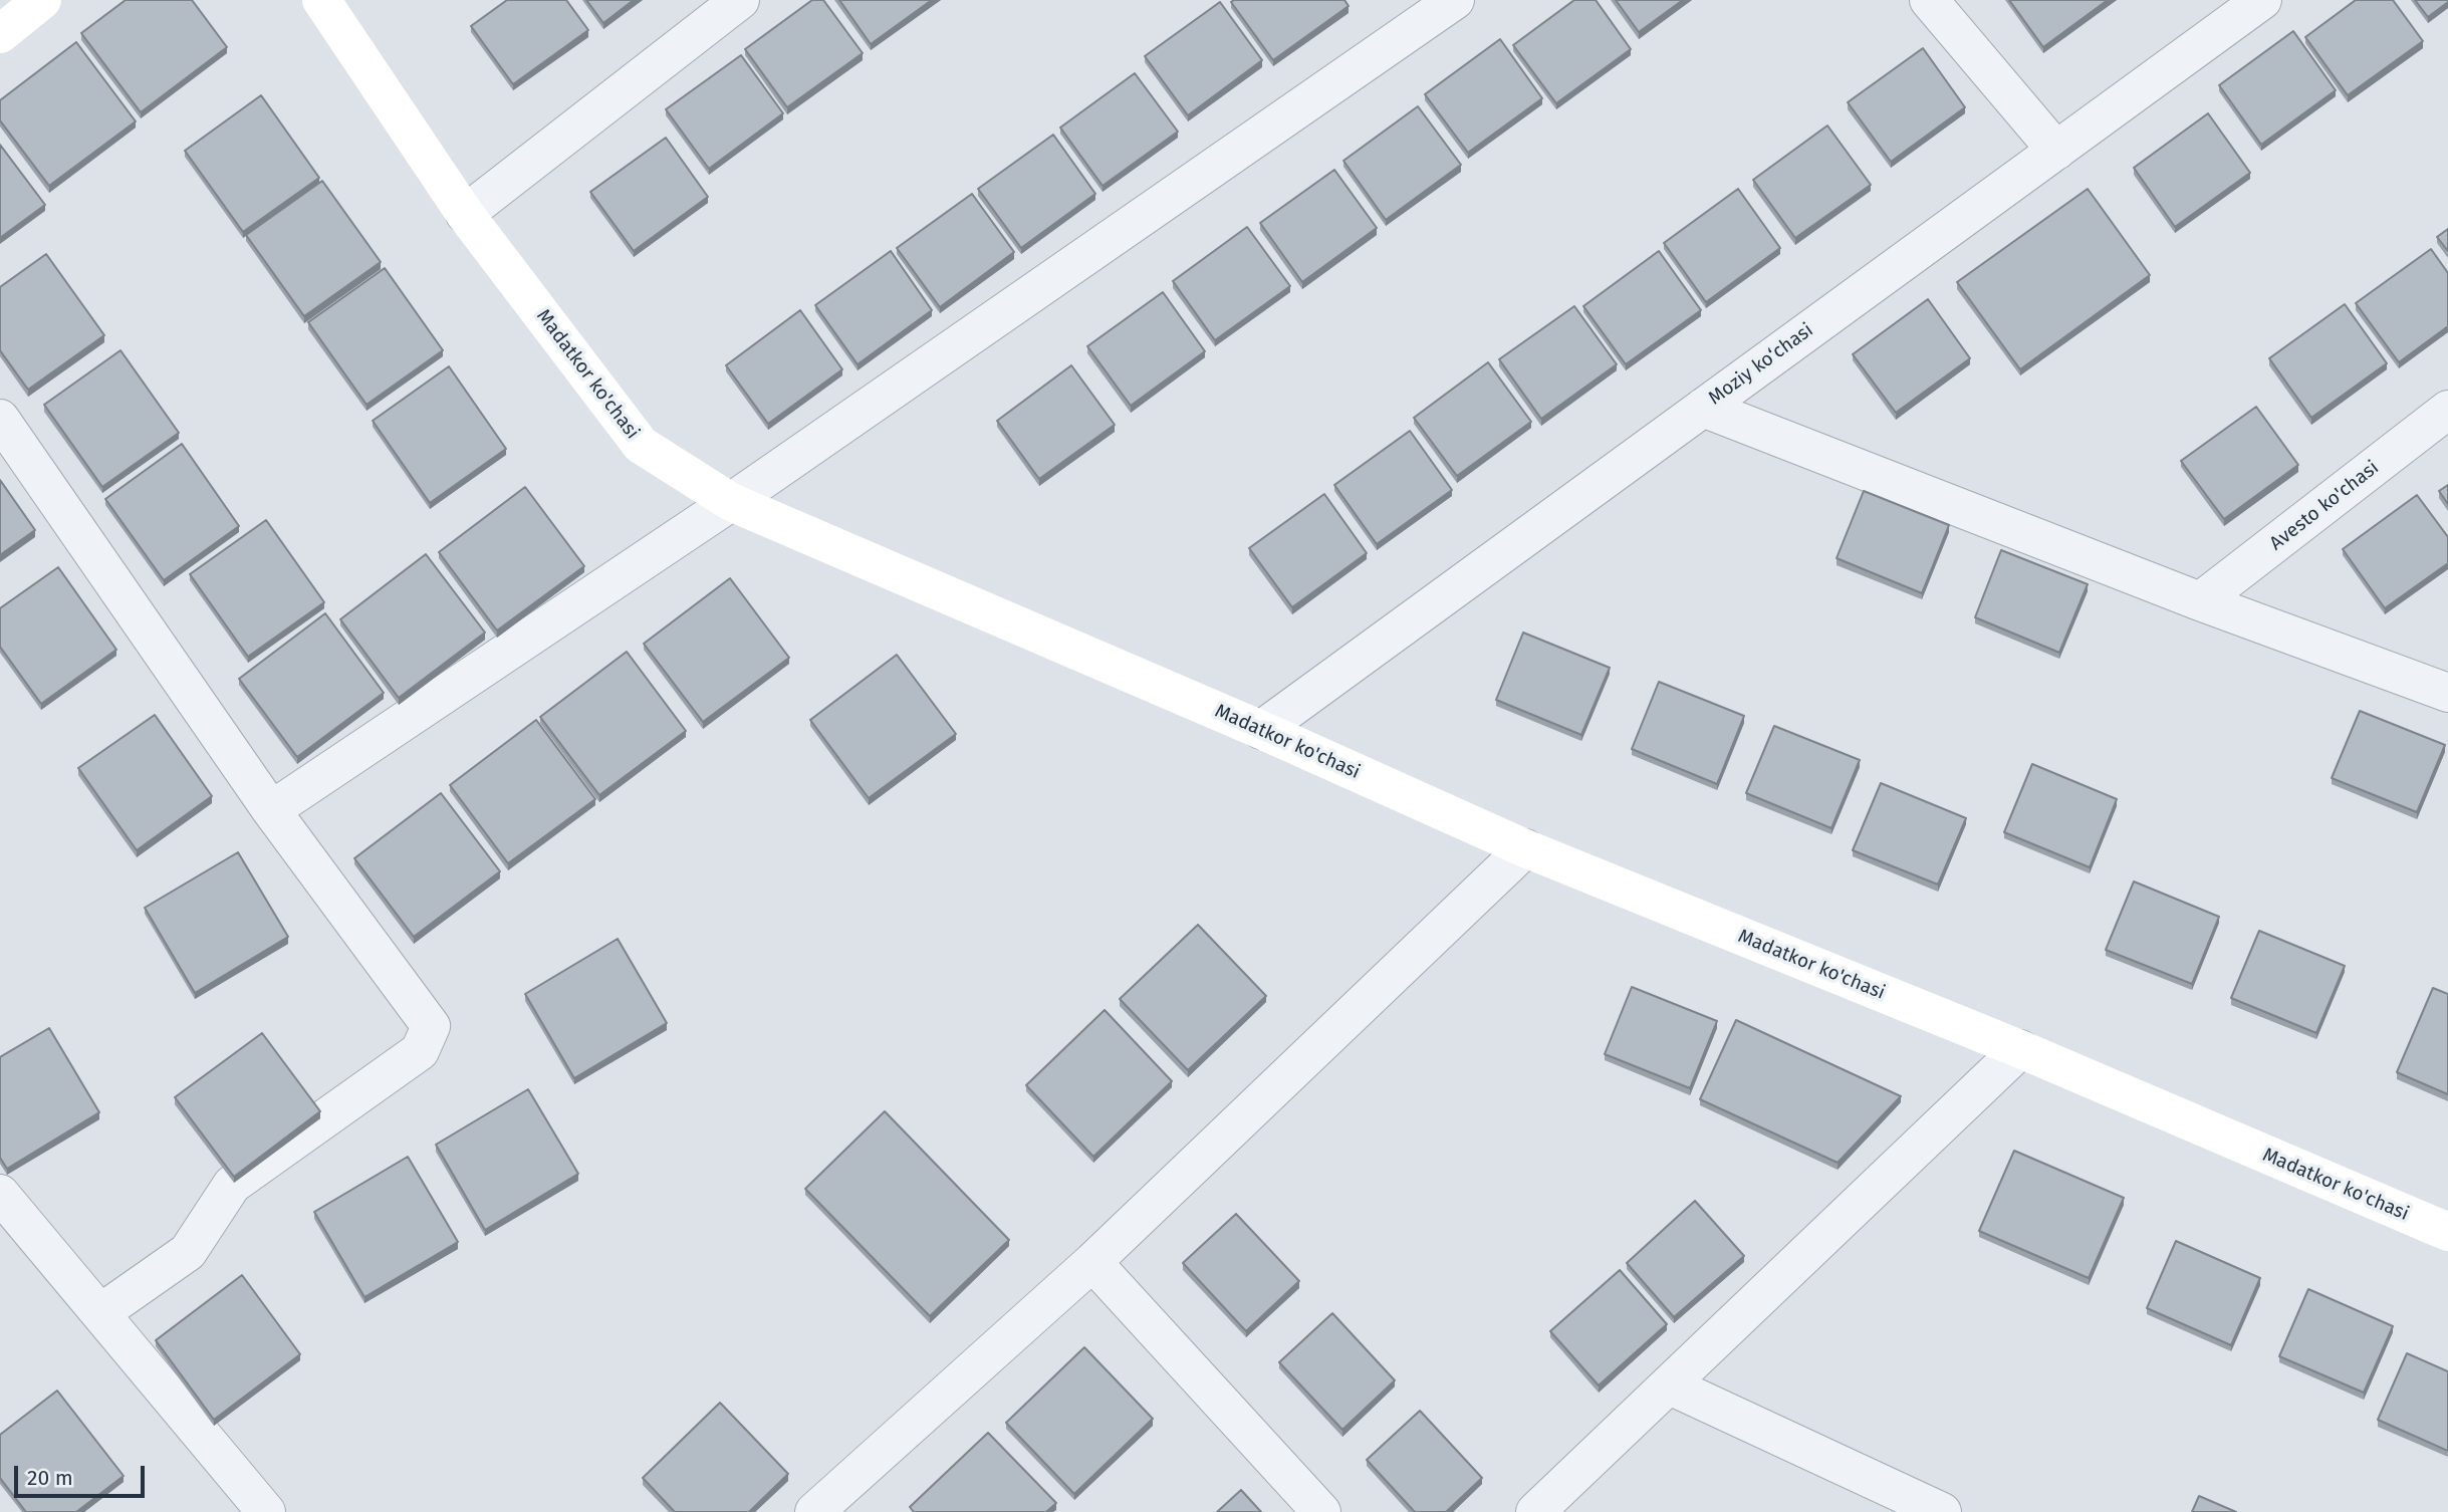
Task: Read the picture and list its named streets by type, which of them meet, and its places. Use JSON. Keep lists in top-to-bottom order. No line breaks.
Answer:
{"streets":{"street":["Moziy ko‘chasi","Madatkor ko'chasi","Avesto ko'chasi"]},"crossings":[["Moziy ko‘chasi","Madatkor ko'chasi"]],"scale_bar":"20 m"}
